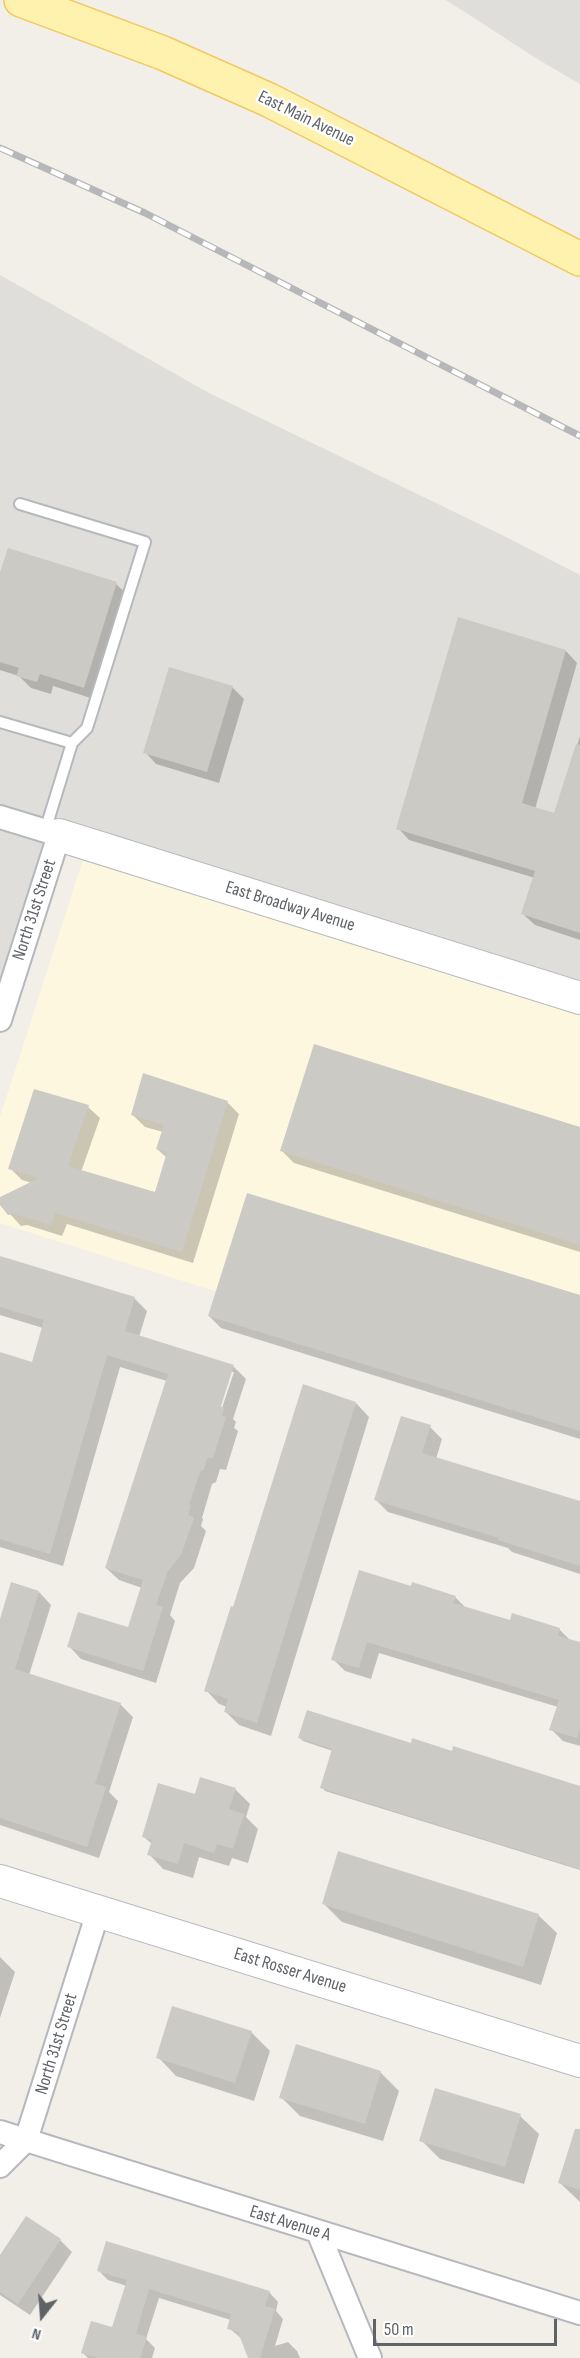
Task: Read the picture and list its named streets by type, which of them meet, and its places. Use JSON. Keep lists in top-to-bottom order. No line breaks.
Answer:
{"streets":{"main road":["East Main Avenue"],"street":["East Broadway Avenue","North 31st Street","East Rosser Avenue","East Avenue A"]},"crossings":[["East Broadway Avenue","North 31st Street"],["North 31st Street","East Rosser Avenue"],["North 31st Street","East Avenue A"]],"scale_bar":"50 m","north":"bottom"}
